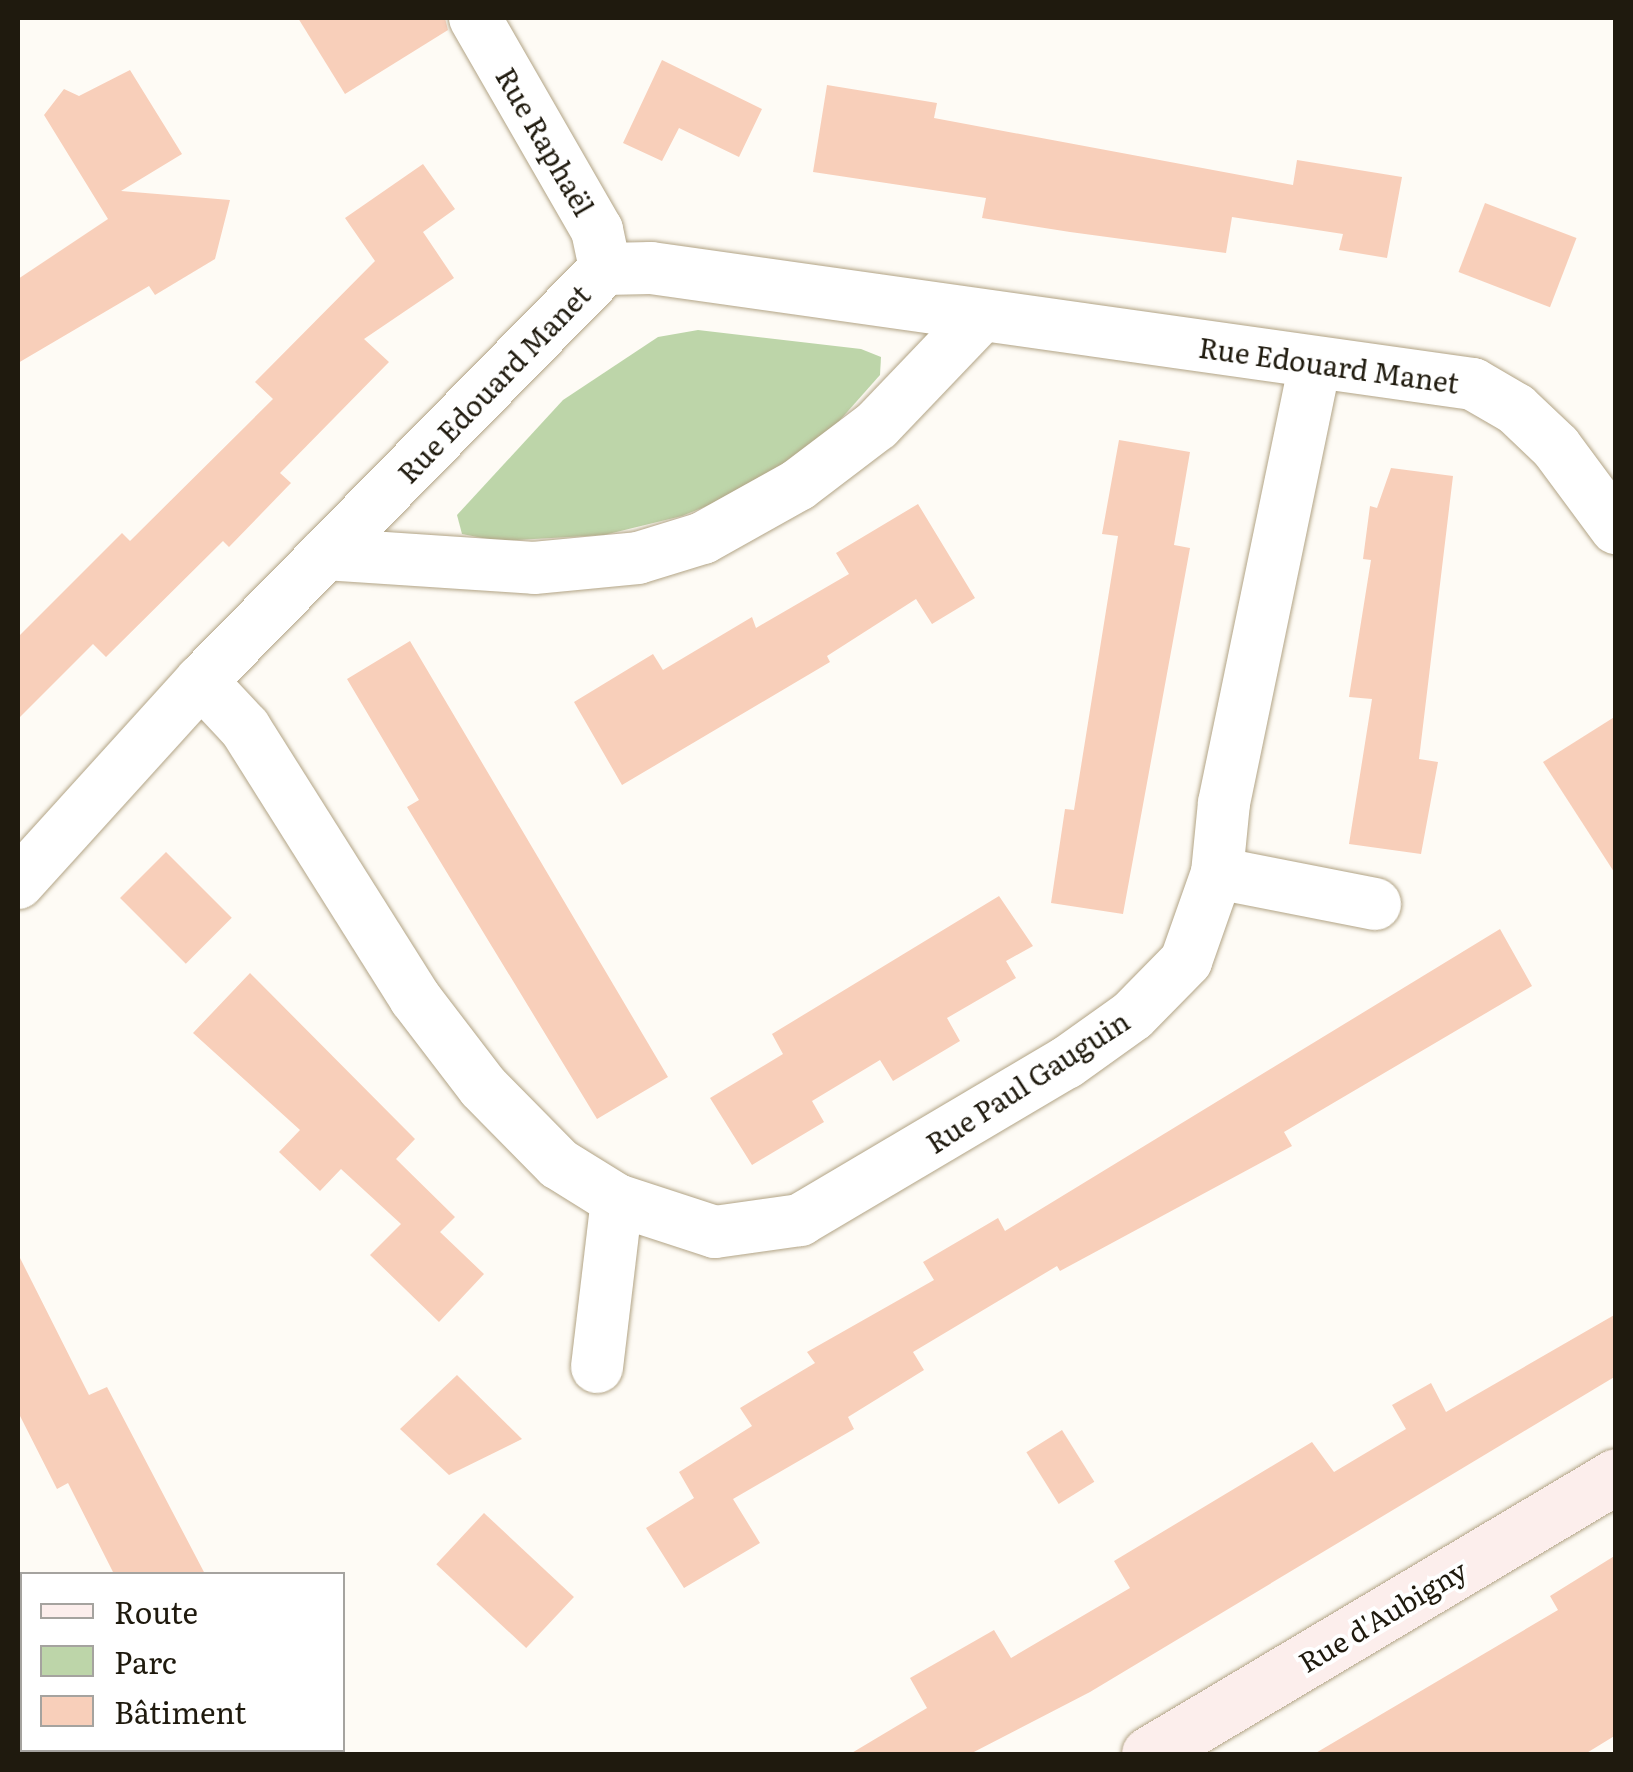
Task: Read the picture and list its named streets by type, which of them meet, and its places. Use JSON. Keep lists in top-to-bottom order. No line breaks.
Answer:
{"streets":{"main road":["Rue d'Aubigny"],"street":["Rue Raphaël","Rue Edouard Manet","Rue Paul Gauguin"]},"crossings":[["Rue Raphaël","Rue Edouard Manet"],["Rue Edouard Manet","Rue Paul Gauguin"]],"legend":["Route","Parc","Bâtiment"]}
